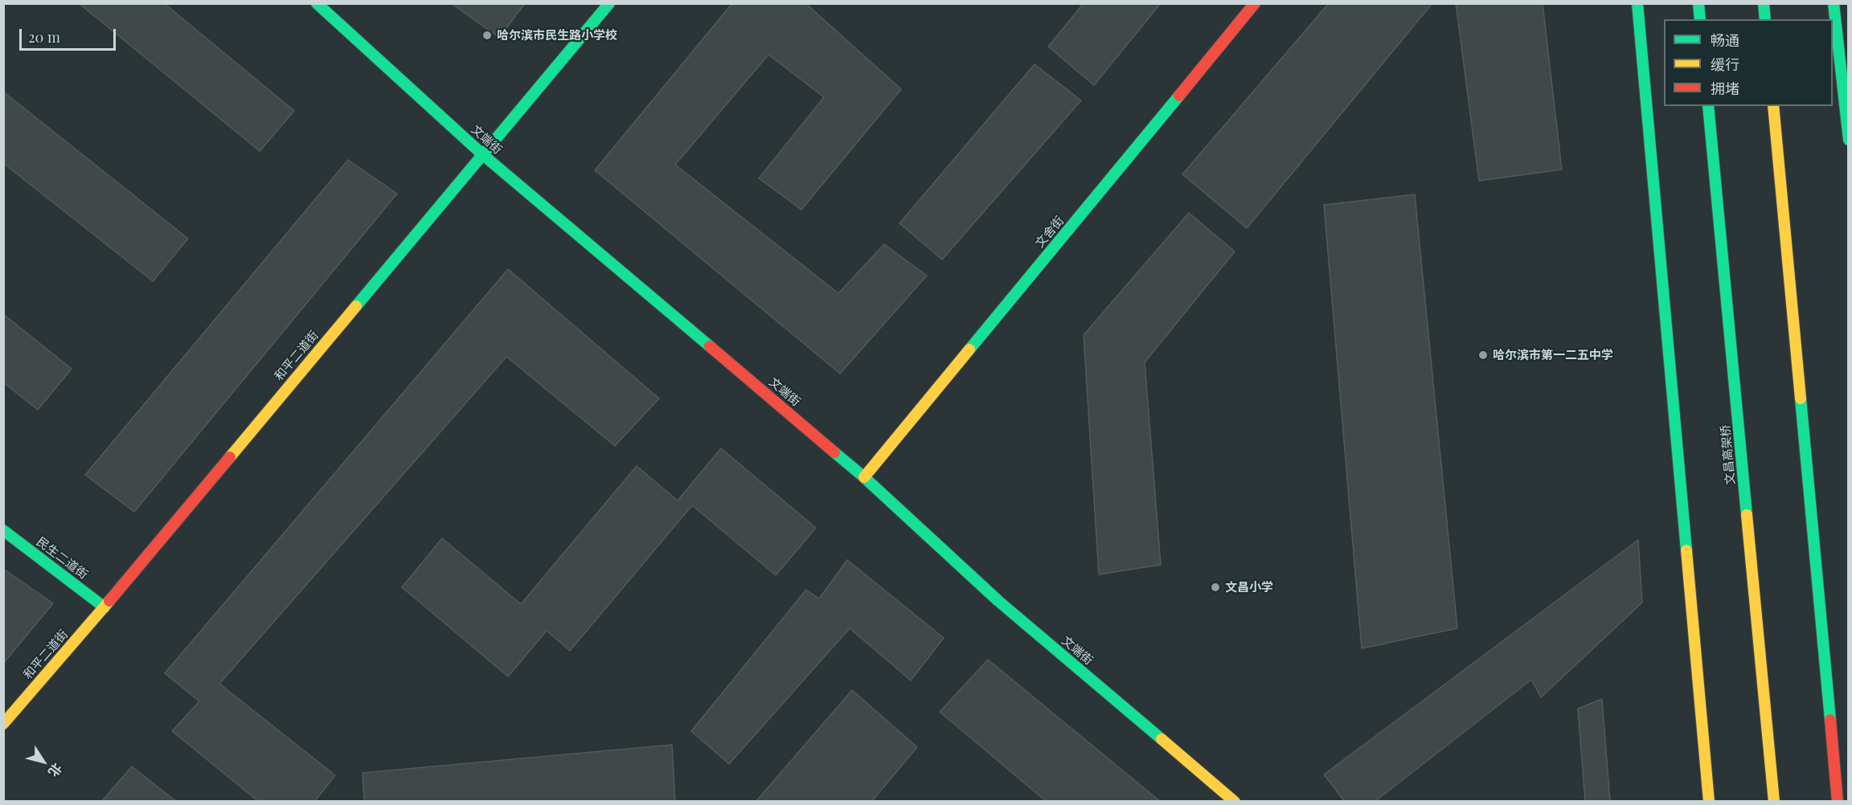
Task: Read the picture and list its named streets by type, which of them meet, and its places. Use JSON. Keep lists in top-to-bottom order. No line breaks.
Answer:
{"streets":{"main road":["文端街","文舍街","和平二道街","文昌高架桥","民生二道街"]},"crossings":[["文端街","文舍街"],["文端街","和平二道街"],["和平二道街","民生二道街"]],"places":["哈尔滨市民生路小学校","哈尔滨市第一二五中学","文昌小学"],"legend":["畅通","缓行","拥堵"],"scale_bar":"20 m","north":"bottom right"}
